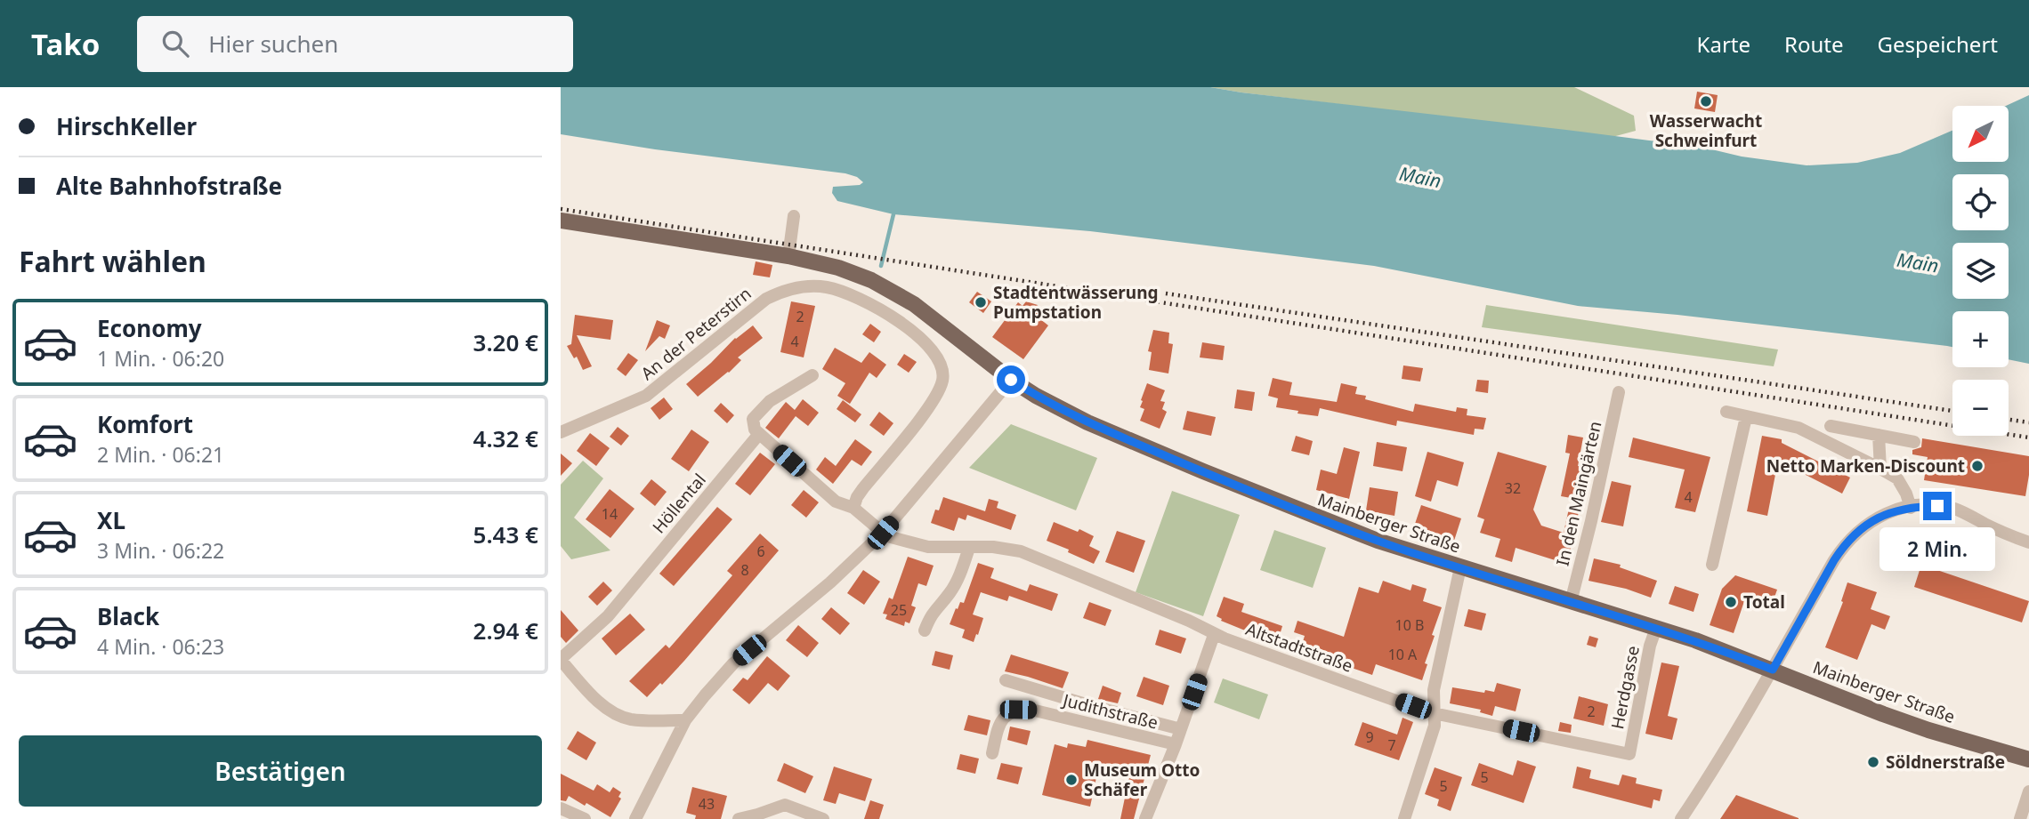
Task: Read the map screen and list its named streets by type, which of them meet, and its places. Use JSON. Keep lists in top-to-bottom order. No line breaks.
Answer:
{"streets":{"main road":["Mainberger Straße"],"street":["An der Peterstirn","In den Maingärten","Höllental","Altstadtstraße","Herdgasse","Judithstraße"]},"crossings":[["An der Peterstirn","Altstadtstraße"],["In den Maingärten","Mainberger Straße"],["Höllental","Altstadtstraße"],["Mainberger Straße","Herdgasse"],["Altstadtstraße","Herdgasse"],["Altstadtstraße","Judithstraße"]],"water":["Main"],"places":["Wasserwacht Schweinfurt","Stadtentwässerung Pumpstation","Netto Marken-Discount","Total","Söldnerstraße","Museum Otto Schäfer"],"house_numbers":["2","4","32","4","14","6","8","25","10 B","10 A","2","9","7","5","5","43"],"north":"bottom left","page":{"header":"Tako","search":"Hier suchen","nav":["Karte","Route","Gespeichert"],"banner":["HirschKeller","Alte Bahnhofstraße"],"map_buttons":["+","−"],"heading":"Fahrt wählen","list":[{"name":"Economy","note":"1 Min. · 06:20","value":"3.20 €"},{"name":"Komfort","note":"2 Min. · 06:21","value":"4.32 €"},{"name":"XL","note":"3 Min. · 06:22","value":"5.43 €"},{"name":"Black","note":"4 Min. · 06:23","value":"2.94 €"}],"bubble":"2 Min.","buttons":"Bestätigen"}}
